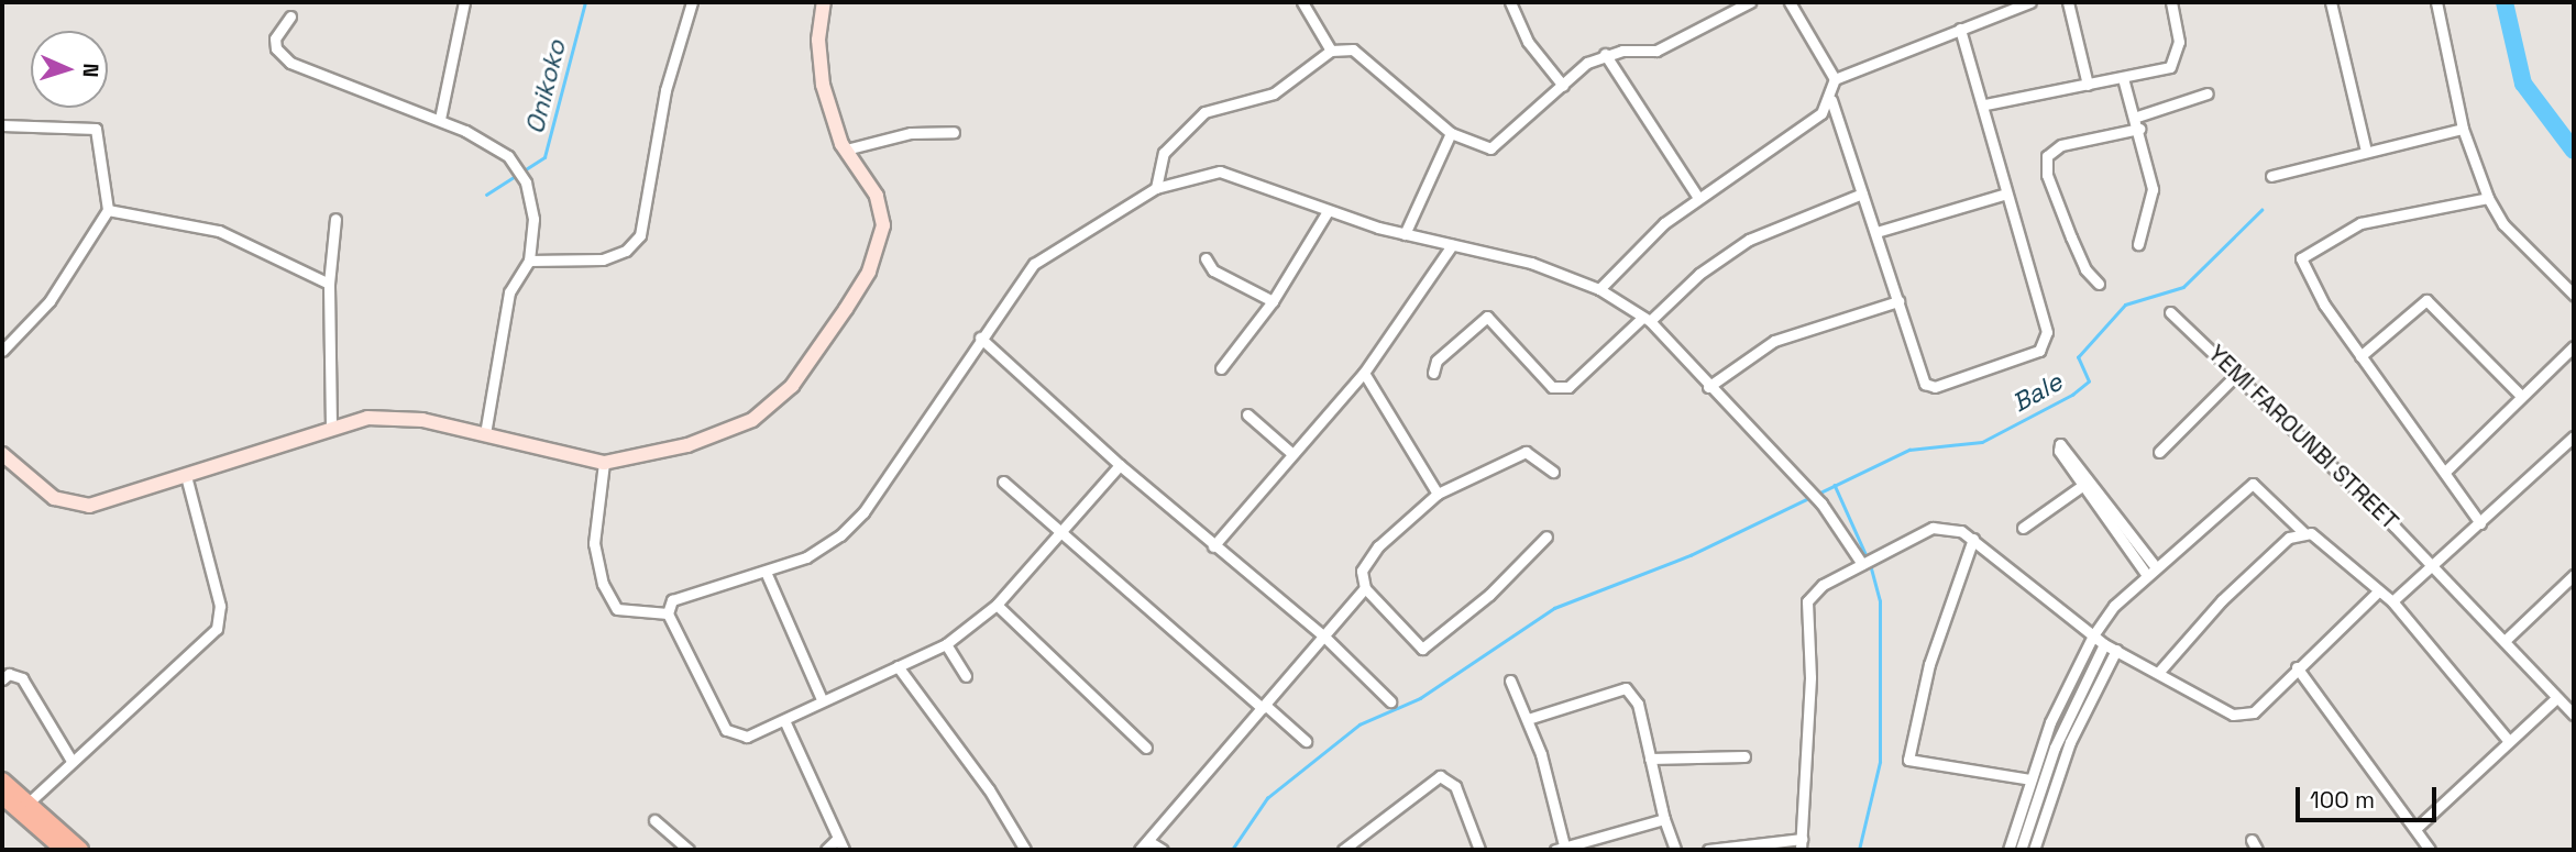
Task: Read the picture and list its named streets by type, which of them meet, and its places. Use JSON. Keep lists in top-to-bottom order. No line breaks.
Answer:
{"streets":{"street":["YEMI FAROUNBI STREET"]},"water":["Onikoko","Bale"],"scale_bar":"100 m","north":"right"}
